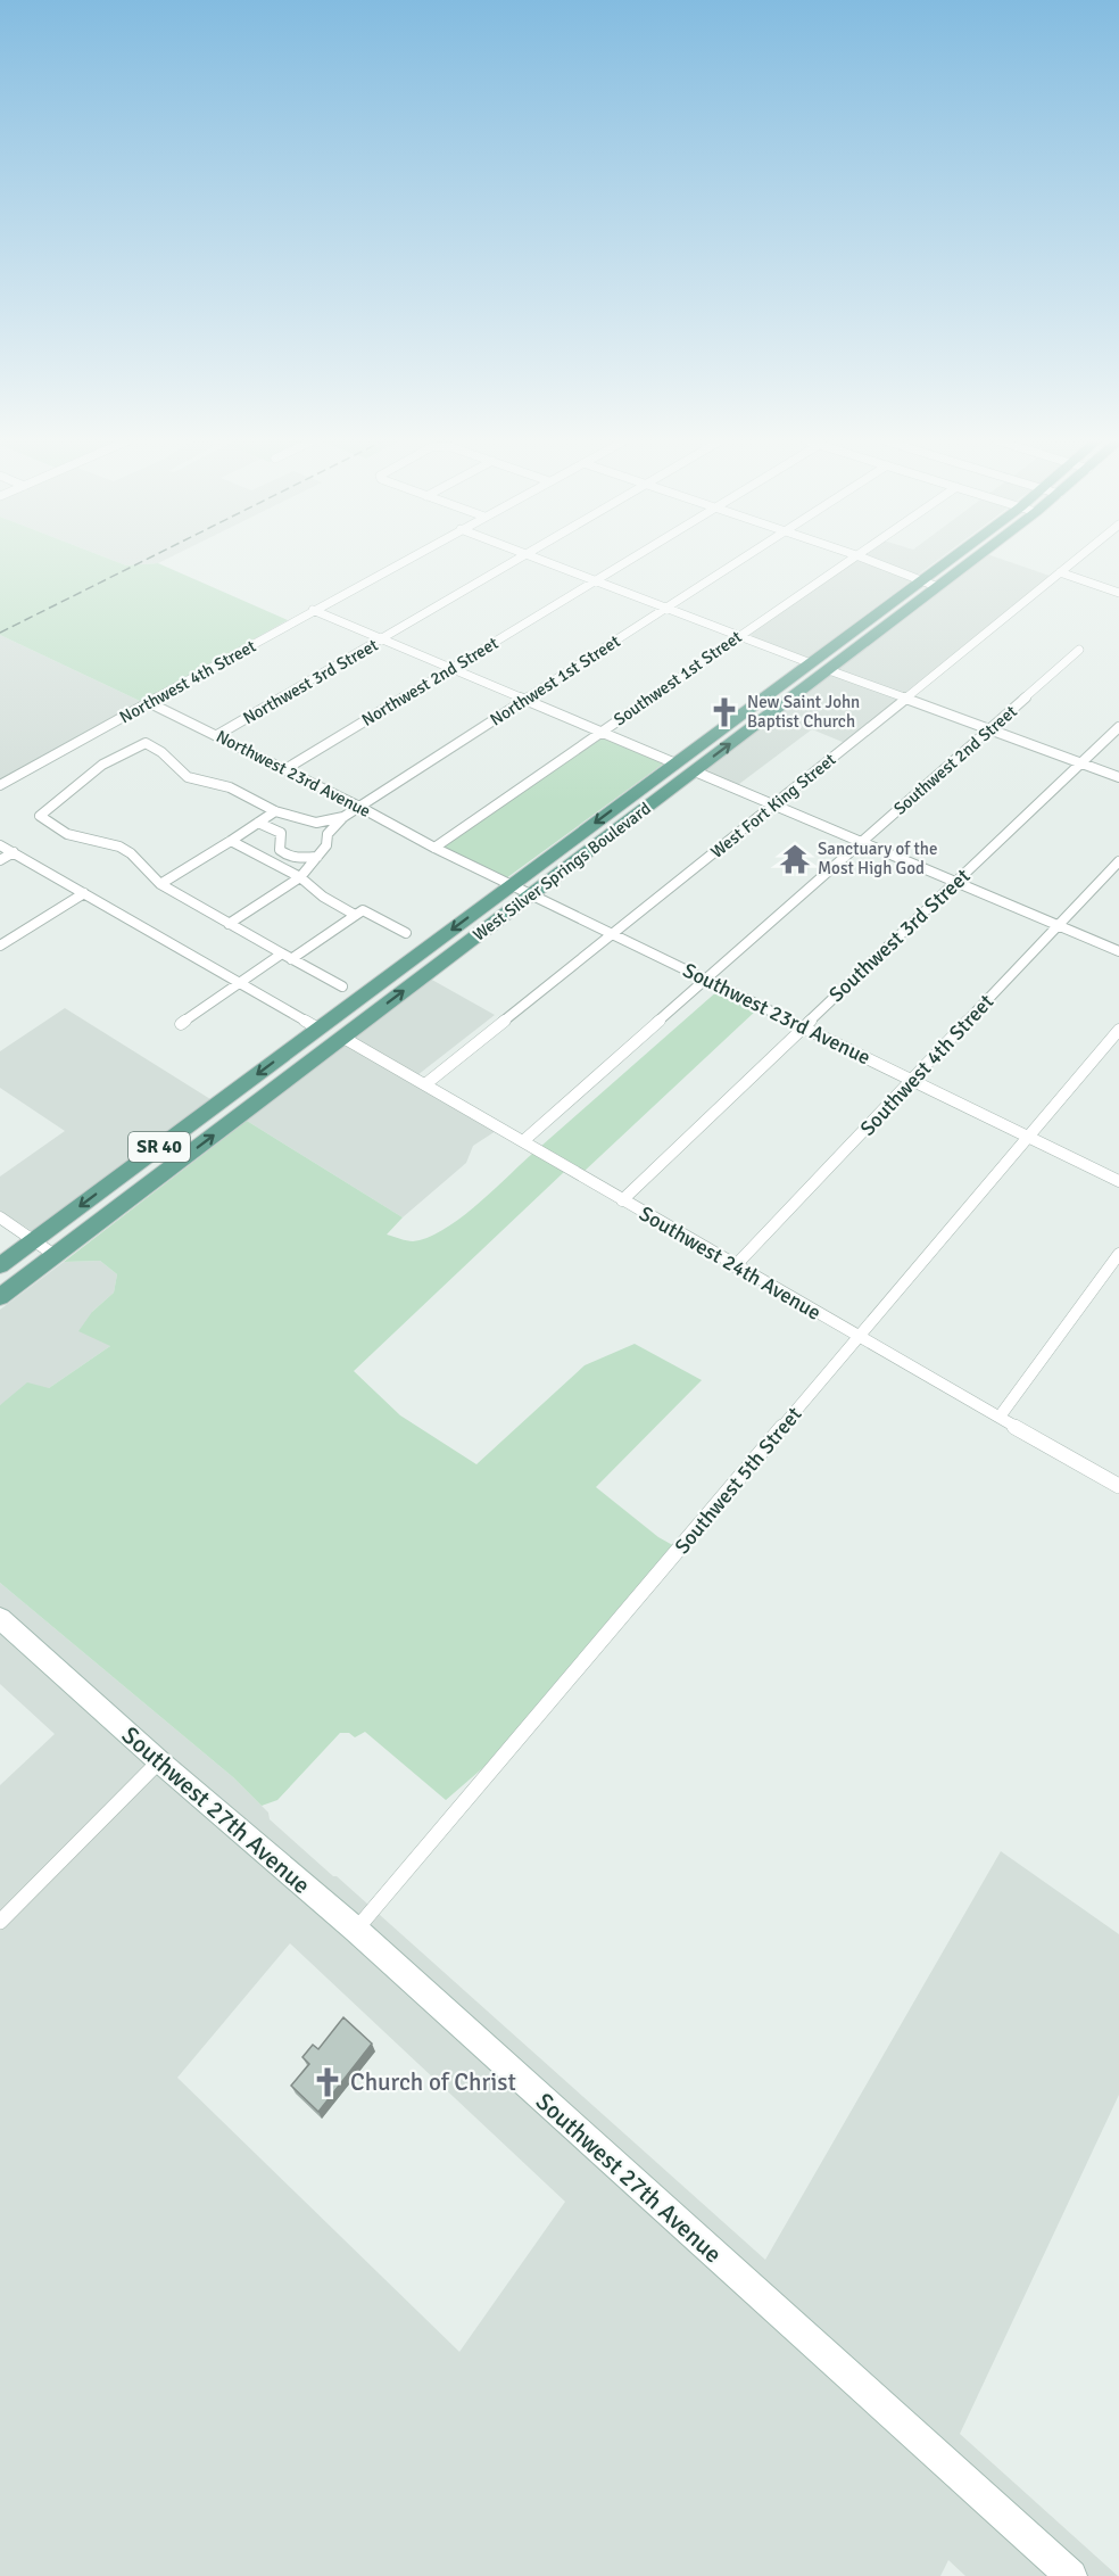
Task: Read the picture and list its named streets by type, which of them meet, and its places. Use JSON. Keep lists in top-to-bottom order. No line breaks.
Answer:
{"streets":{"main road":["West Silver Springs Boulevard","SR 40","Southwest 27th Avenue"],"street":["Southwest 1st Street","Northwest 1st Street","Northwest 4th Street","Northwest 3rd Street","Northwest 2nd Street","Southwest 2nd Street","Northwest 23rd Avenue","West Fort King Street","Southwest 3rd Street","Southwest 23rd Avenue","Southwest 4th Street","Southwest 24th Avenue","Southwest 5th Street"]},"crossings":[["Southwest 1st Street","Northwest 23rd Avenue"],["Southwest 1st Street","Southwest 23rd Avenue"],["Northwest 1st Street","Northwest 23rd Avenue"],["Northwest 4th Street","Northwest 23rd Avenue"],["Northwest 3rd Street","Northwest 23rd Avenue"],["Northwest 2nd Street","Northwest 23rd Avenue"],["Southwest 2nd Street","Southwest 23rd Avenue"],["Southwest 2nd Street","Southwest 24th Avenue"],["Northwest 23rd Avenue","Southwest 23rd Avenue"],["West Fort King Street","Southwest 23rd Avenue"],["West Fort King Street","Southwest 24th Avenue"],["West Silver Springs Boulevard","Southwest 23rd Avenue"],["West Silver Springs Boulevard","Southwest 24th Avenue"],["Southwest 3rd Street","Southwest 23rd Avenue"],["Southwest 3rd Street","Southwest 24th Avenue"],["Southwest 23rd Avenue","Southwest 4th Street"],["Southwest 23rd Avenue","Southwest 5th Street"],["Southwest 4th Street","Southwest 24th Avenue"],["Southwest 24th Avenue","Southwest 5th Street"],["Southwest 5th Street","Southwest 27th Avenue"]],"places":{"church":["New Saint John Baptist Church","Church of Christ"],"temple":["Sanctuary of the Most High God"]}}
